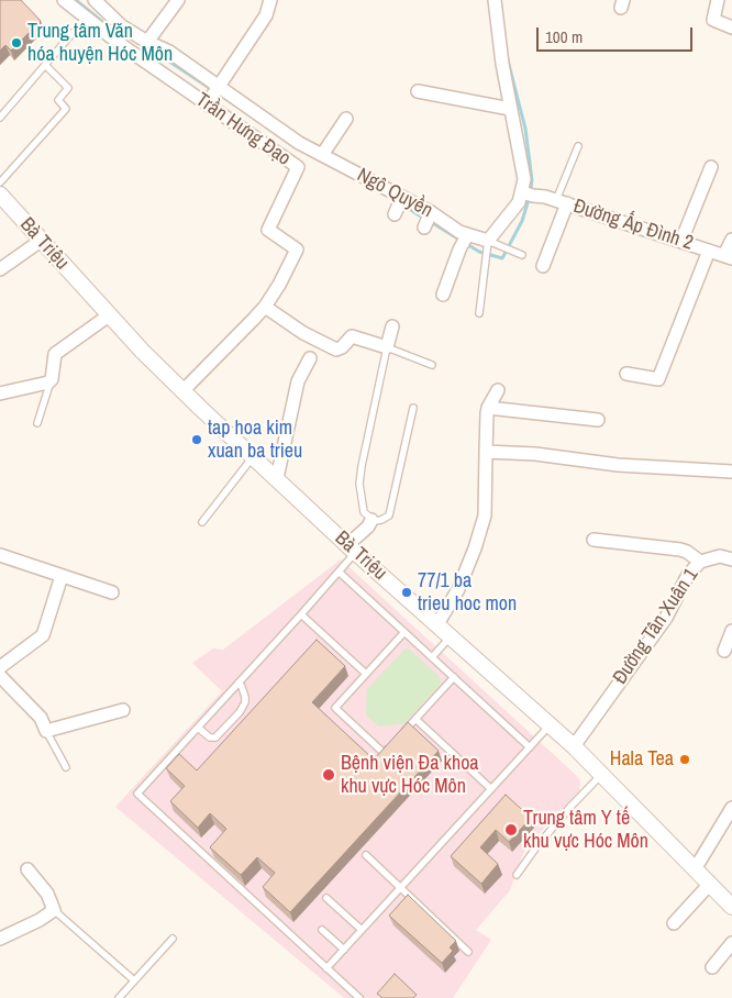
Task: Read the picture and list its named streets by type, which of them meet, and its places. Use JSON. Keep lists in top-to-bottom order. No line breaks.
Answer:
{"streets":{"street":["Trần Hưng Đạo","Ngô Quyền","Đường Ấp Đình 2","Bà Triệu","Đường Tân Xuân 1"]},"crossings":[["Trần Hưng Đạo","Bà Triệu"],["Bà Triệu","Đường Tân Xuân 1"]],"places":["Trung tâm Văn hóa huyện Hóc Môn","tap hoa kim xuan ba trieu","77/1 ba trieu hoc mon","Hala Tea","Bệnh viện Đa khoa khu vực Hóc Môn","Trung tâm Y tế khu vực Hóc Môn"],"scale_bar":"100 m"}
